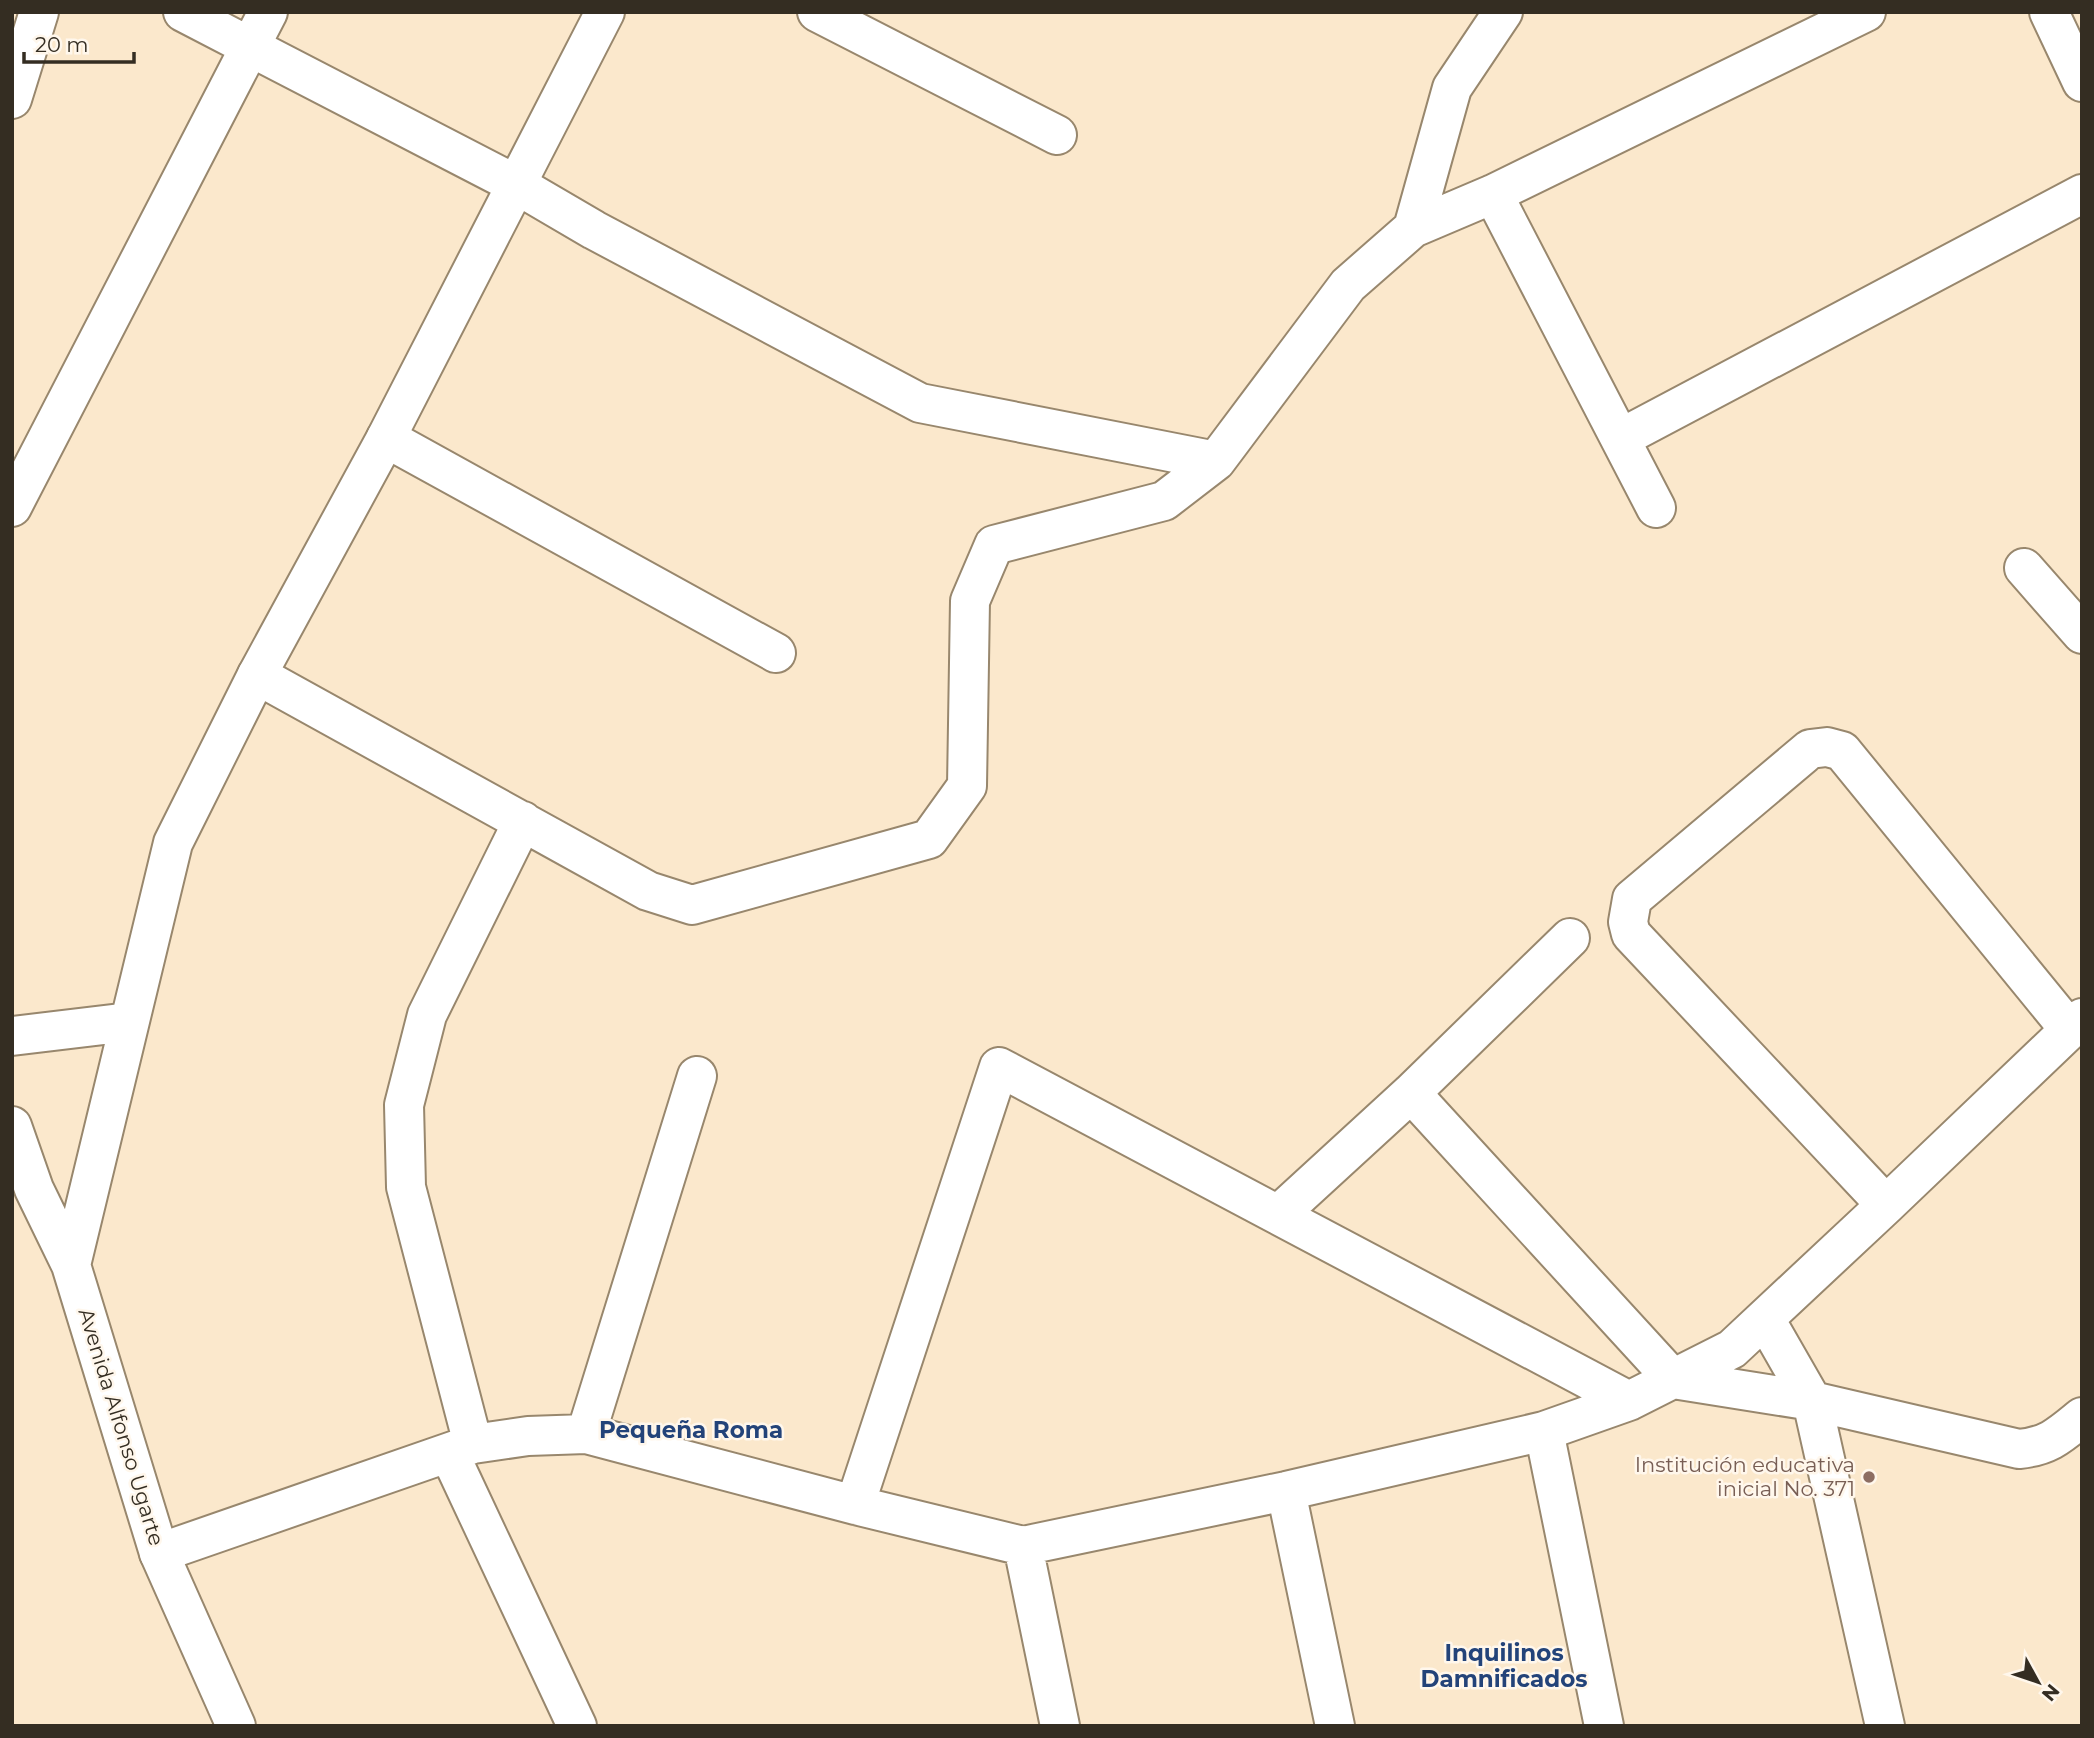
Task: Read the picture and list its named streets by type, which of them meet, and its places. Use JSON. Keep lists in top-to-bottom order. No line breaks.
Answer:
{"streets":{"street":["Avenida Alfonso Ugarte"]},"districts":["Pequeña Roma","Inquilinos Damnificados"],"places":["Institución educativa inicial No. 371"],"scale_bar":"20 m","north":"bottom right"}
